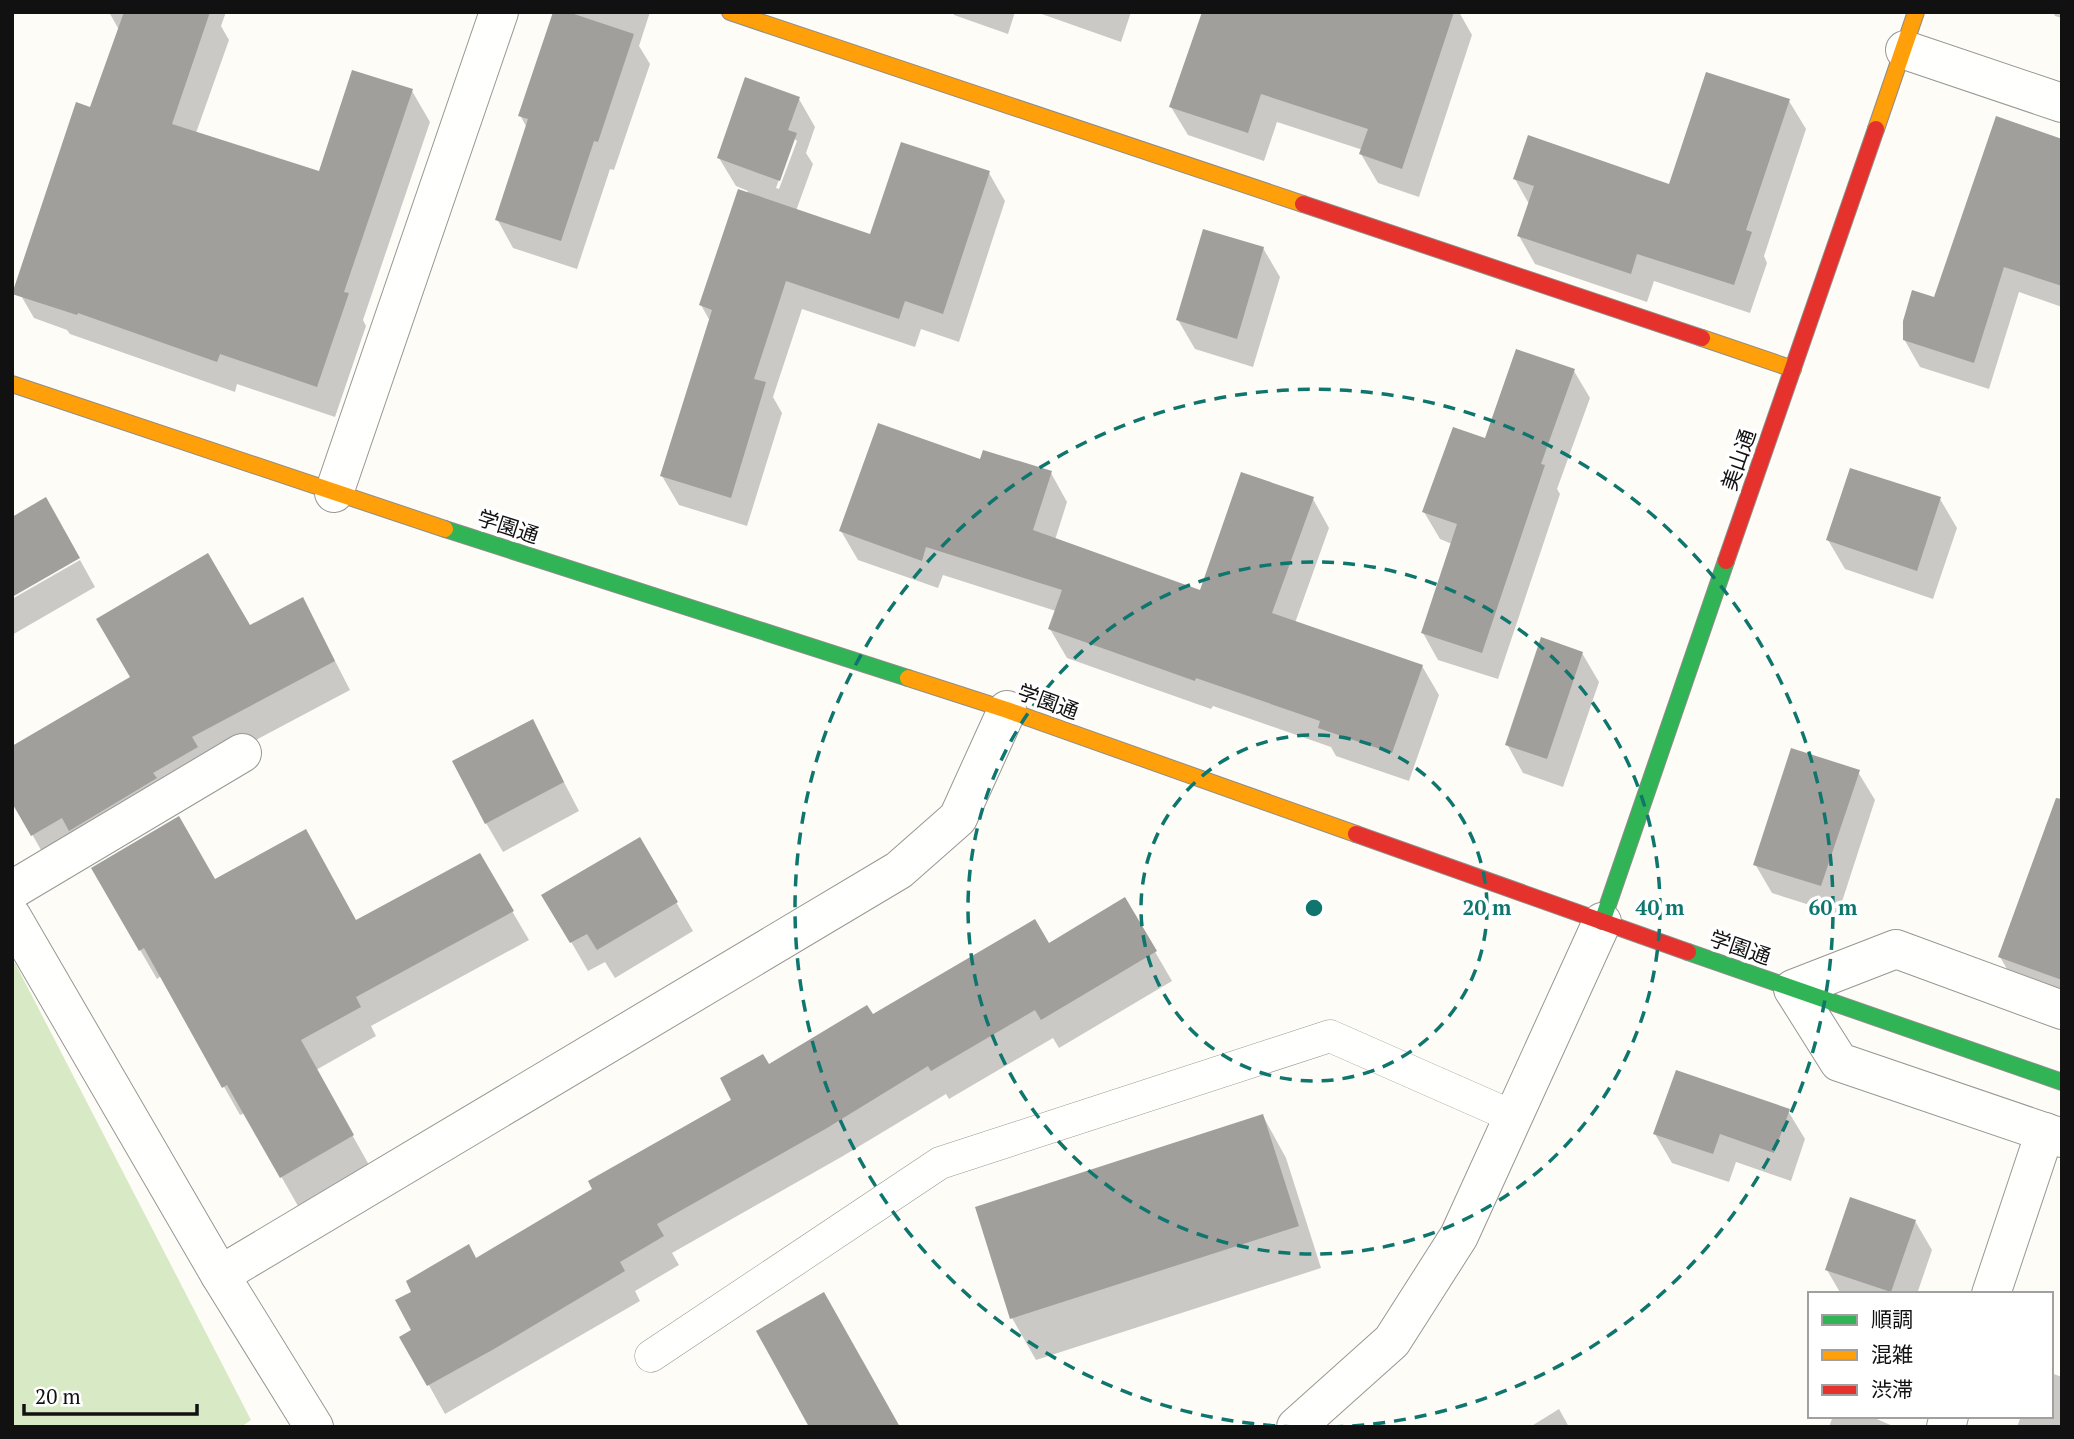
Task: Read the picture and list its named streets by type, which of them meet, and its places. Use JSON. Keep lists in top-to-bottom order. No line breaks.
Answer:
{"streets":{"street":["美山通","学園通"]},"crossings":[["美山通","学園通"]],"legend":["順調","混雑","渋滞"],"scale_bar":"20 m","rings":["20 m","40 m","60 m"]}
